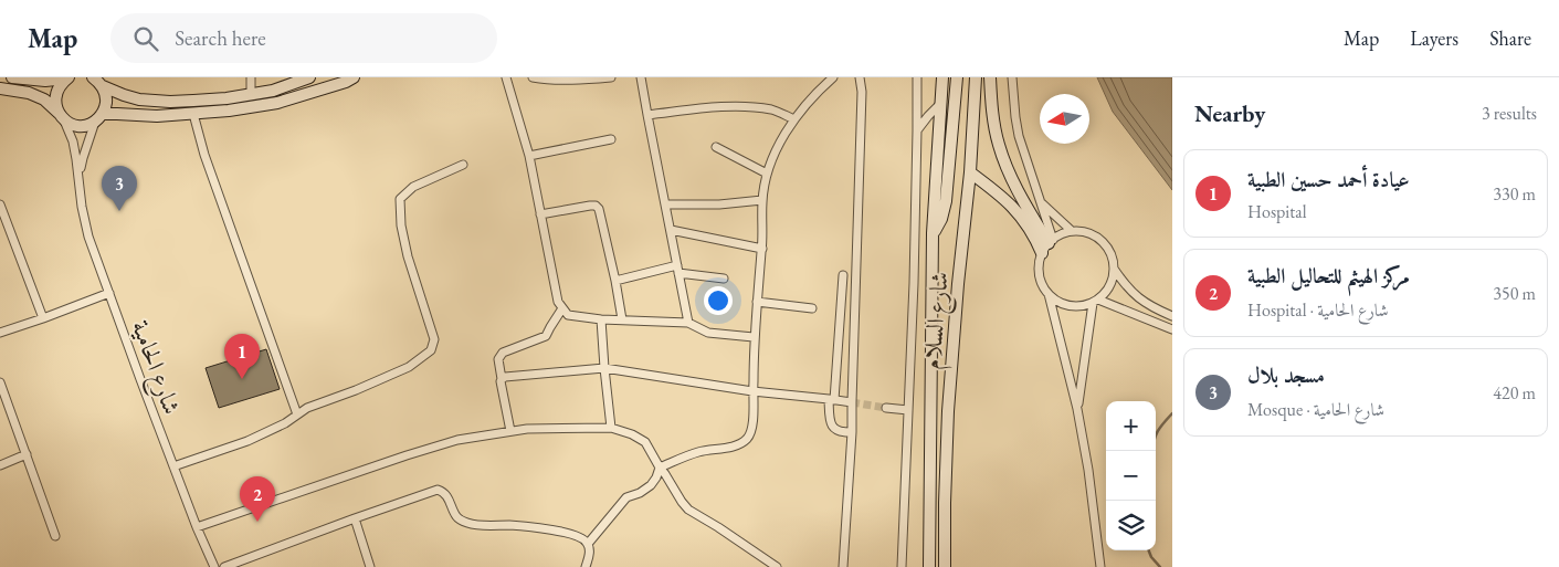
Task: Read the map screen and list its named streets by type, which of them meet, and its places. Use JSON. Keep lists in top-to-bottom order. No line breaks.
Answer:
{"streets":{"main road":["شارع السلام"],"street":["شارع الحامية"]},"north":"left","page":{"header":"Map","search":"Search here","nav":["Map","Layers","Share"],"heading":["Nearby","3 results"],"list":[{"mark":"1","name":"عيادة أحمد حسين الطبية","note":"Hospital","value":"330 m"},{"mark":"2","name":"مركز الهيثم للتحاليل الطبية","note":"Hospital · شارع الحامية","value":"350 m"},{"mark":"3","name":"مسجد بلال","note":"Mosque · شارع الحامية","value":"420 m"}],"pins":["3","1","2"],"map_buttons":["+","−"]}}
